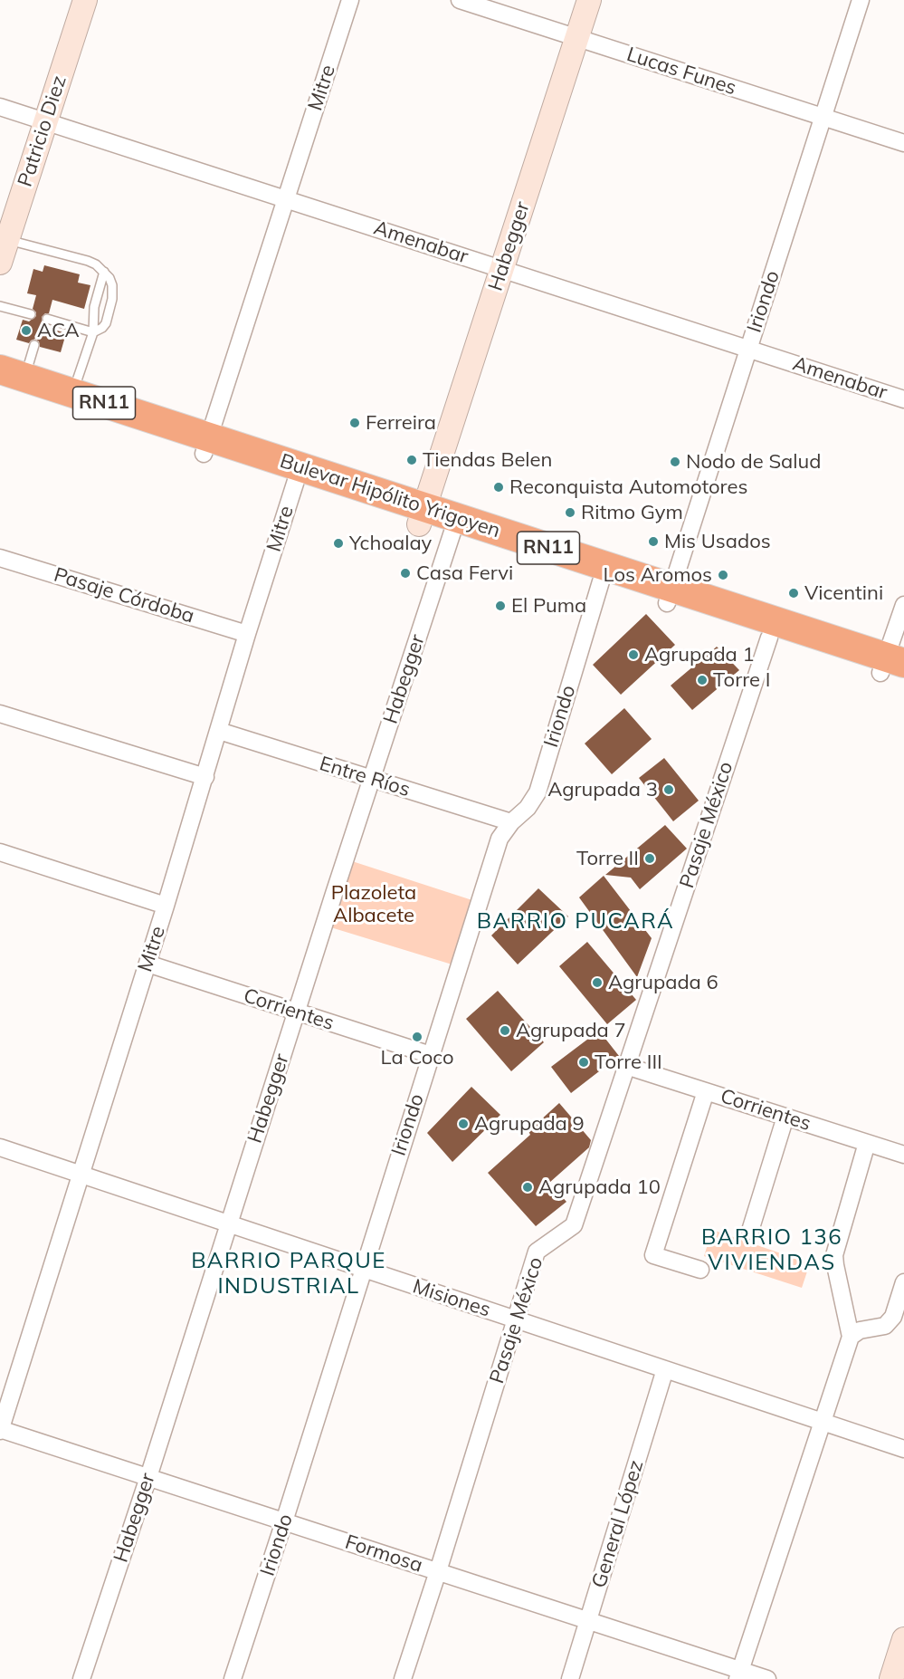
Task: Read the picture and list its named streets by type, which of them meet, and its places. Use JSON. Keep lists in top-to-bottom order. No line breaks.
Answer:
{"streets":{"highway":["RN11","Bulevar Hipólito Yrigoyen"],"street":["Lucas Funes","Mitre","Patricio Diez","Amenabar","Habegger","Iriondo","Pasaje Córdoba","Entre Ríos","Pasaje México","Corrientes","Misiones","General López","Formosa"]},"crossings":[["Lucas Funes","Habegger"],["Lucas Funes","Iriondo"],["Mitre","Amenabar"],["Mitre","Bulevar Hipólito Yrigoyen"],["Mitre","Pasaje Córdoba"],["Mitre","Entre Ríos"],["Mitre","Corrientes"],["Mitre","Misiones"],["Mitre","Formosa"],["Patricio Diez","Amenabar"],["Amenabar","Habegger"],["Amenabar","Iriondo"],["Habegger","Bulevar Hipólito Yrigoyen"],["Habegger","Entre Ríos"],["Habegger","Corrientes"],["Habegger","Misiones"],["Habegger","Formosa"],["Iriondo","Bulevar Hipólito Yrigoyen"],["Iriondo","Entre Ríos"],["Iriondo","Corrientes"],["Iriondo","Misiones"],["Iriondo","Formosa"],["Bulevar Hipólito Yrigoyen","Pasaje México"],["Pasaje México","Corrientes"],["Pasaje México","Misiones"],["Pasaje México","Formosa"],["Misiones","General López"],["General López","Formosa"]],"districts":["BARRIO PUCARÁ","BARRIO 136 VIVIENDAS","BARRIO PARQUE INDUSTRIAL"],"parks":["Plazoleta Albacete"],"places":["ACA","Ferreira","Tiendas Belen","Nodo de Salud","Reconquista Automotores","Ritmo Gym","Mis Usados","Ychoalay","Casa Fervi","Los Aromos","Vicentini","El Puma","Agrupada 1","Torre I","Agrupada 3","Torre II","Agrupada 6","Agrupada 7","La Coco","Torre III","Agrupada 9","Agrupada 10"]}
